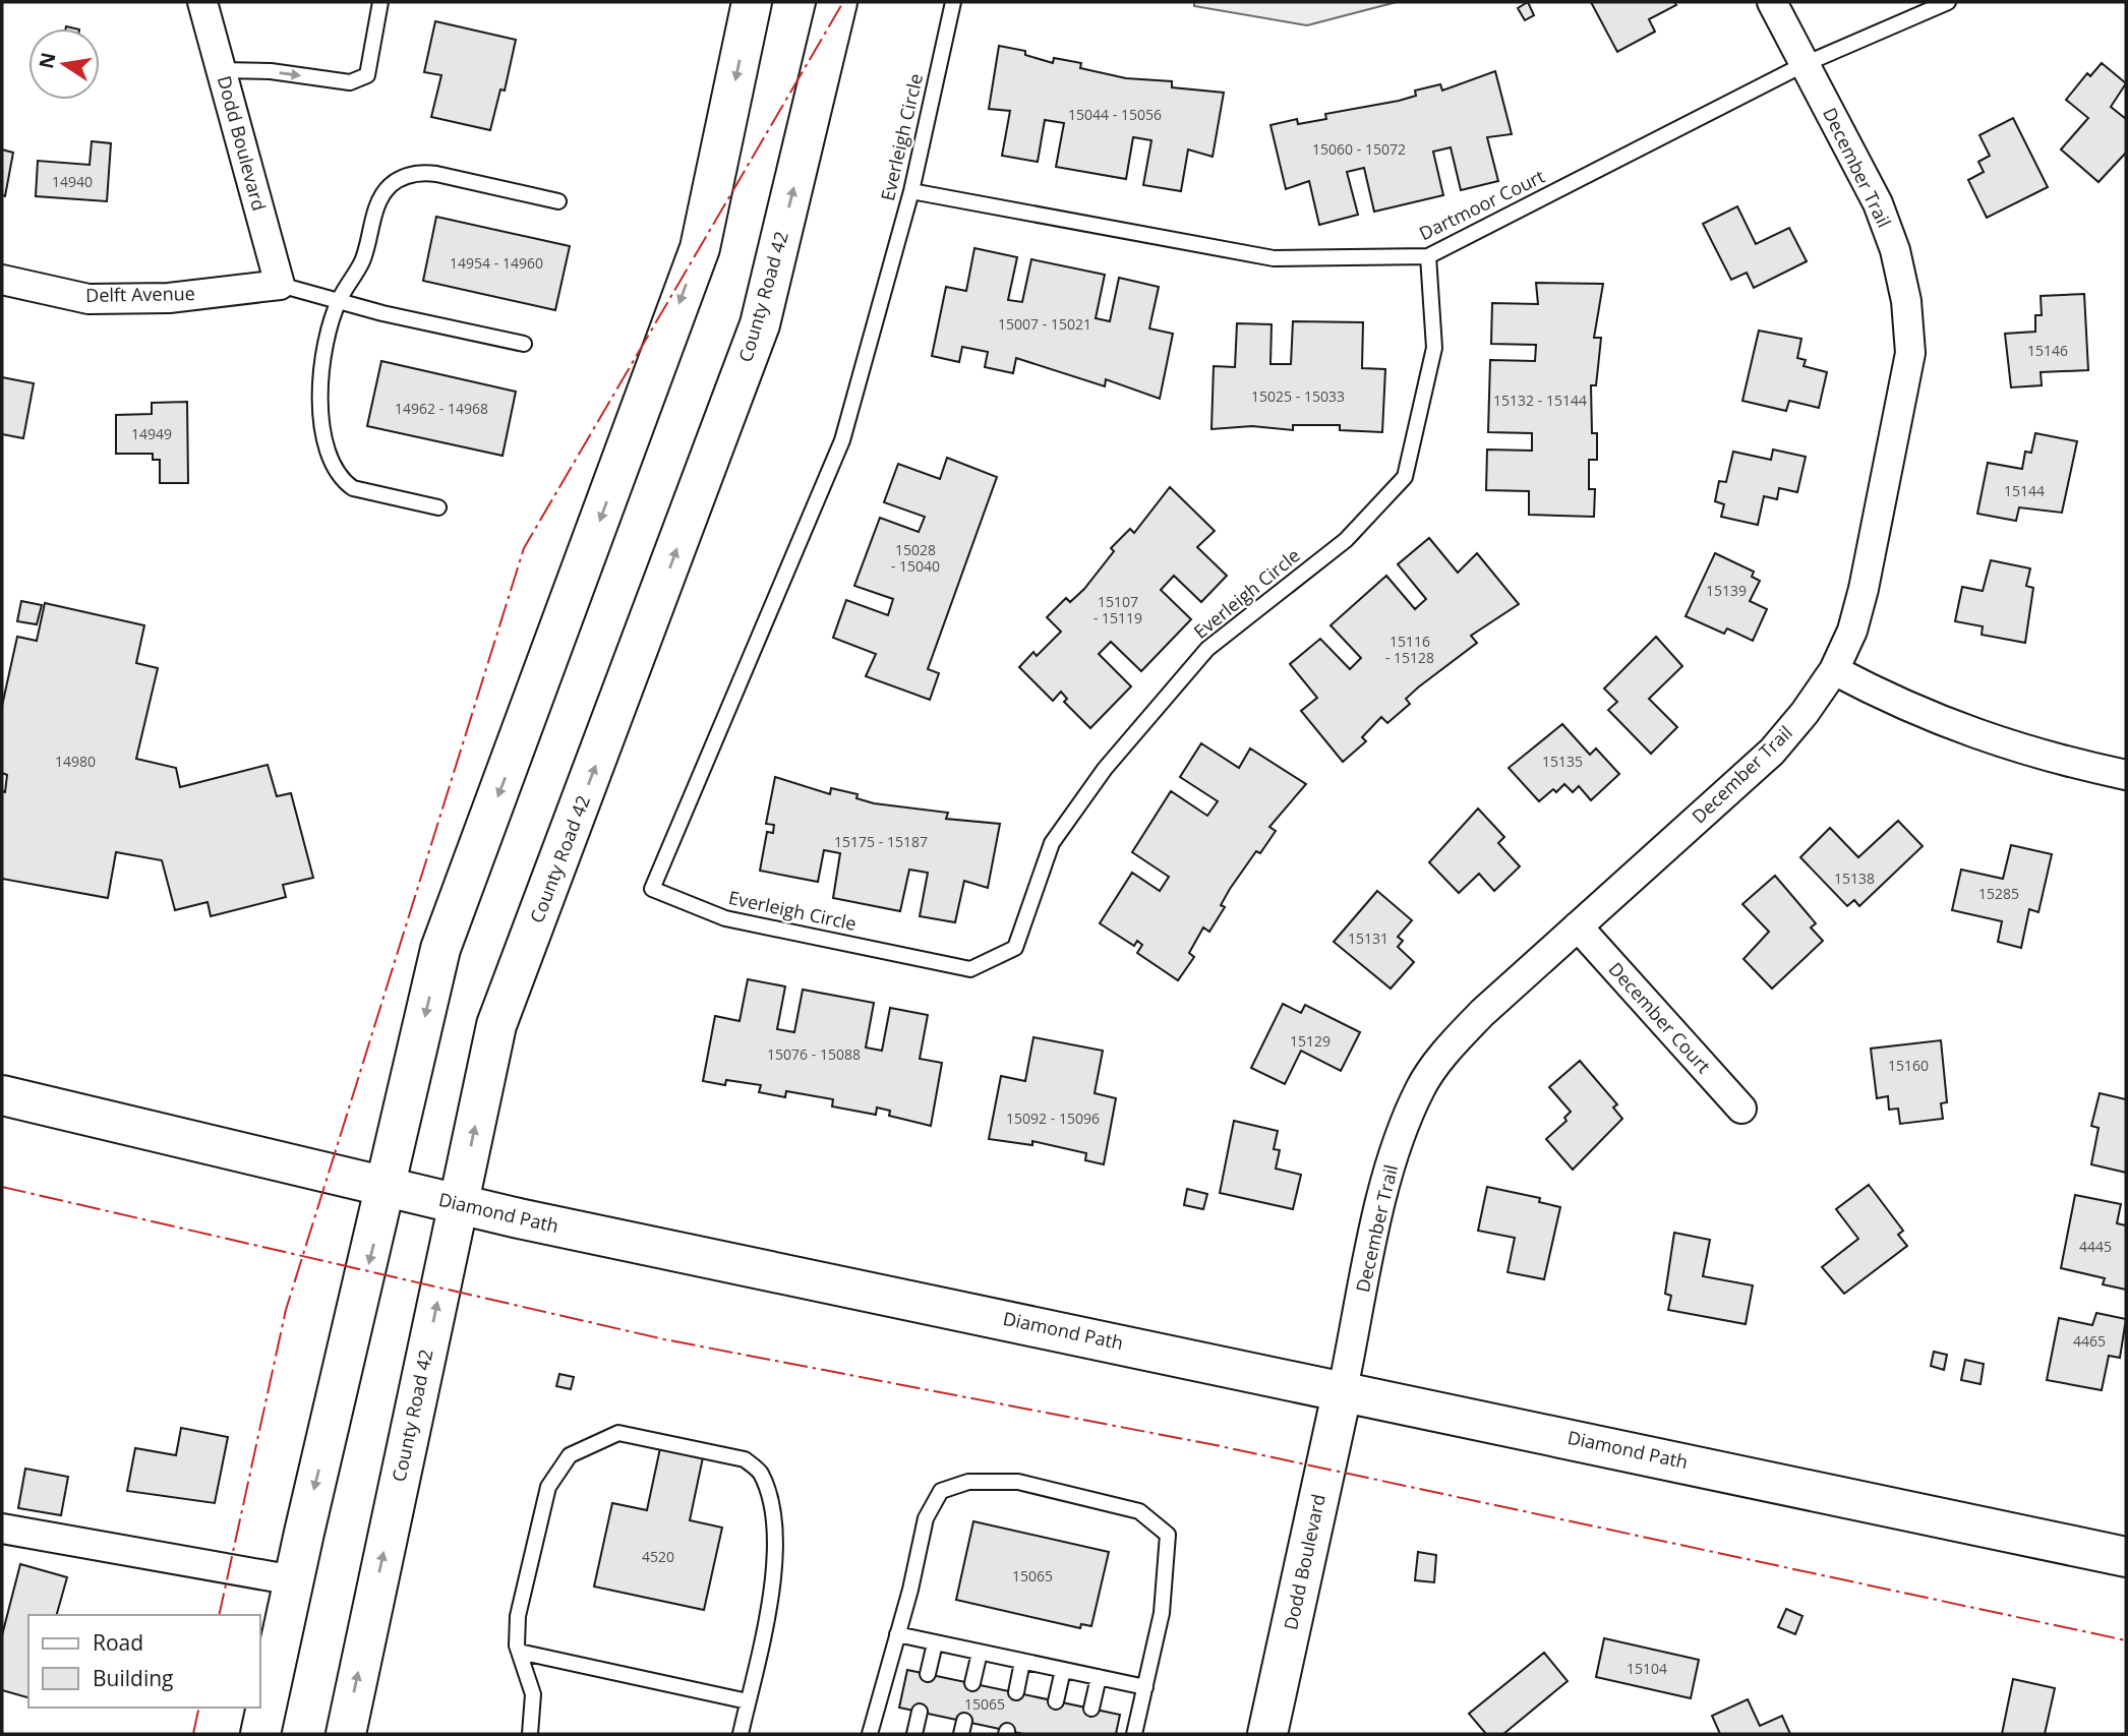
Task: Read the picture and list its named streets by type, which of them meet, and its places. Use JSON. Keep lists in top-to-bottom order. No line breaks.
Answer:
{"streets":{"main road":["Dodd Boulevard","County Road 42","Diamond Path"],"street":["December Trail","Delft Avenue","December Court"],"lane":["Everleigh Circle","Dartmoor Court"]},"crossings":[["Everleigh Circle","Dartmoor Court"],["Dodd Boulevard","December Trail"],["Dodd Boulevard","Delft Avenue"],["Dodd Boulevard","Diamond Path"],["December Trail","Dartmoor Court"],["December Trail","December Court"],["December Trail","Diamond Path"],["County Road 42","Diamond Path"]],"house_numbers":["15044 - 15056","15060 - 15072","14940","14954 - 14960","15007 - 15021","15146","15025 - 15033","15132 - 15144","14962 - 14968","14949","15144","15028 - 15040","15139","15107 - 15119","15116 - 15128","14980","15135","15175 - 15187","15138","15285","15131","15129","15076 - 15088","15160","15092 - 15096","4445","4465","4520","15065","15104","15065"],"legend":["Road","Building"],"north":"left"}
